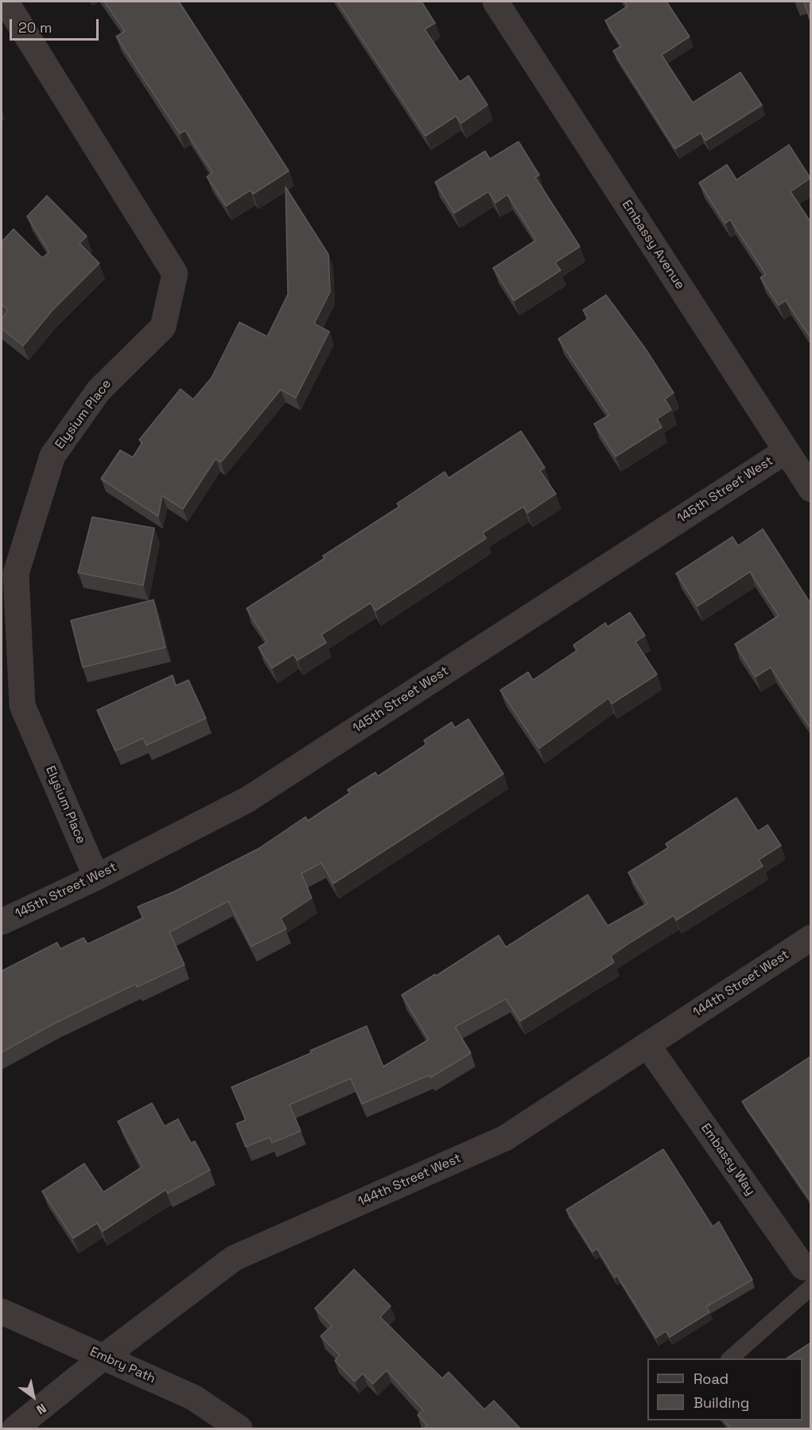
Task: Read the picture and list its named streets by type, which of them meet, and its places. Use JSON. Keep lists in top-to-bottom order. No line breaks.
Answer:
{"streets":{"street":["Embassy Avenue","Elysium Place","145th Street West","144th Street West","Embassy Way","Embry Path"]},"crossings":[["Embassy Avenue","145th Street West"],["Elysium Place","145th Street West"],["144th Street West","Embassy Way"],["144th Street West","Embry Path"]],"legend":["Road","Building"],"scale_bar":"20 m","north":"bottom right"}
